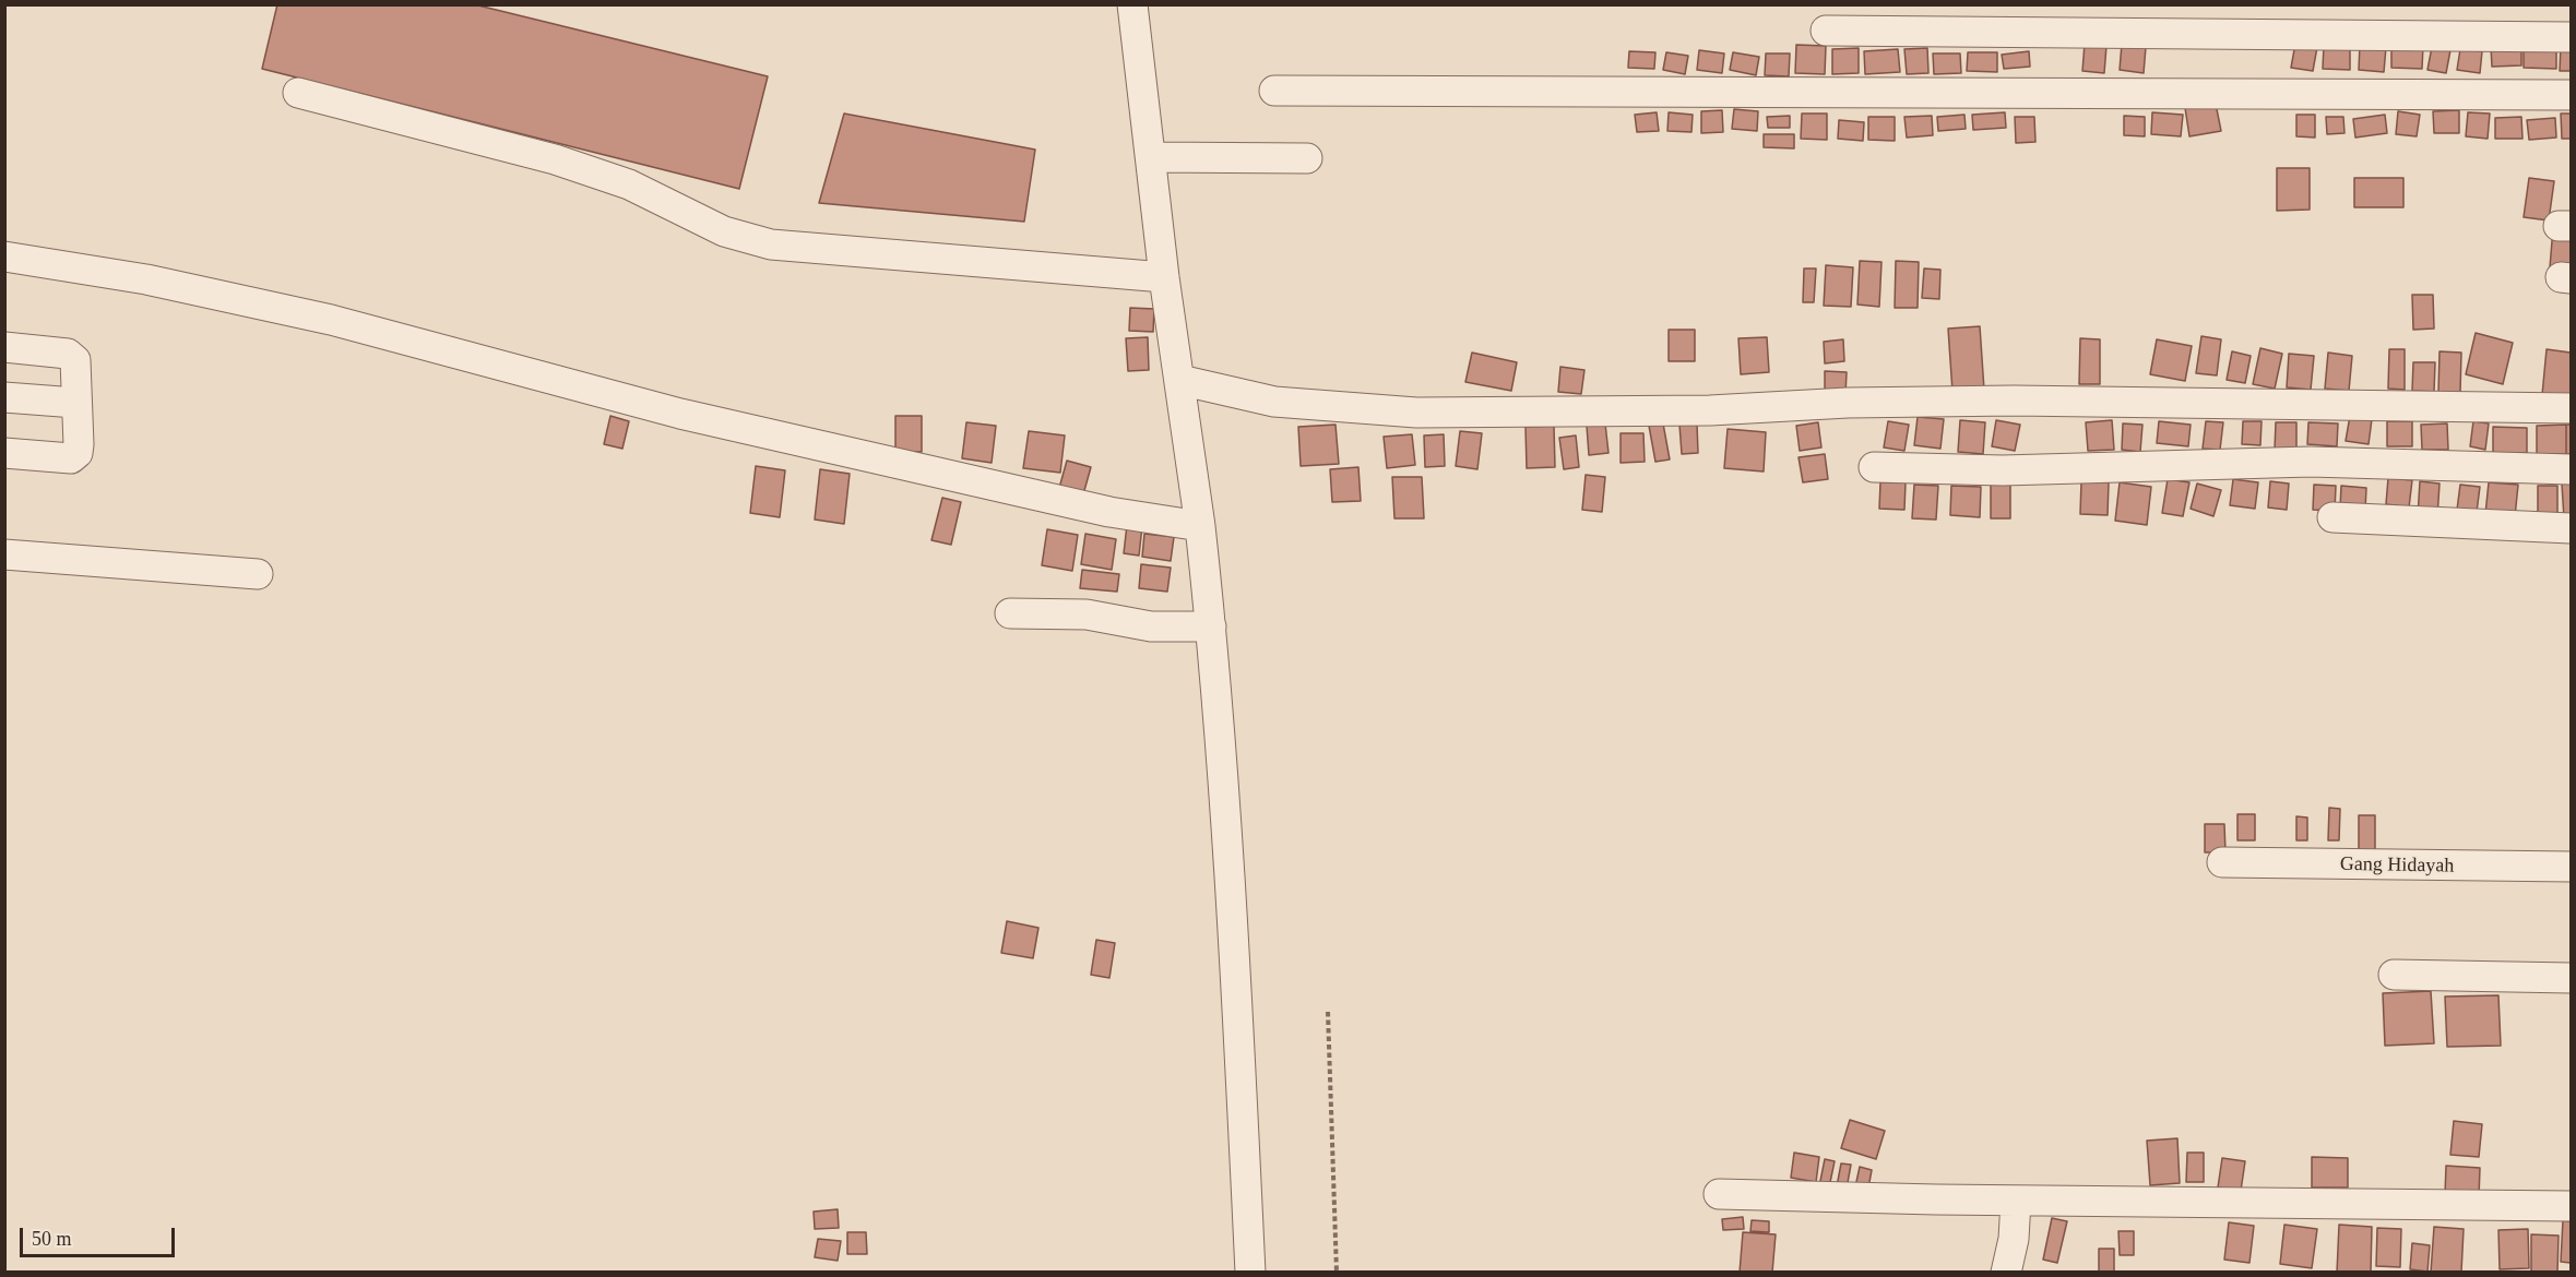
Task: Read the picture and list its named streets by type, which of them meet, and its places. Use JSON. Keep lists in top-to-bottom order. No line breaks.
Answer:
{"streets":{"street":["Gang Hidayah"]},"scale_bar":"50 m"}
